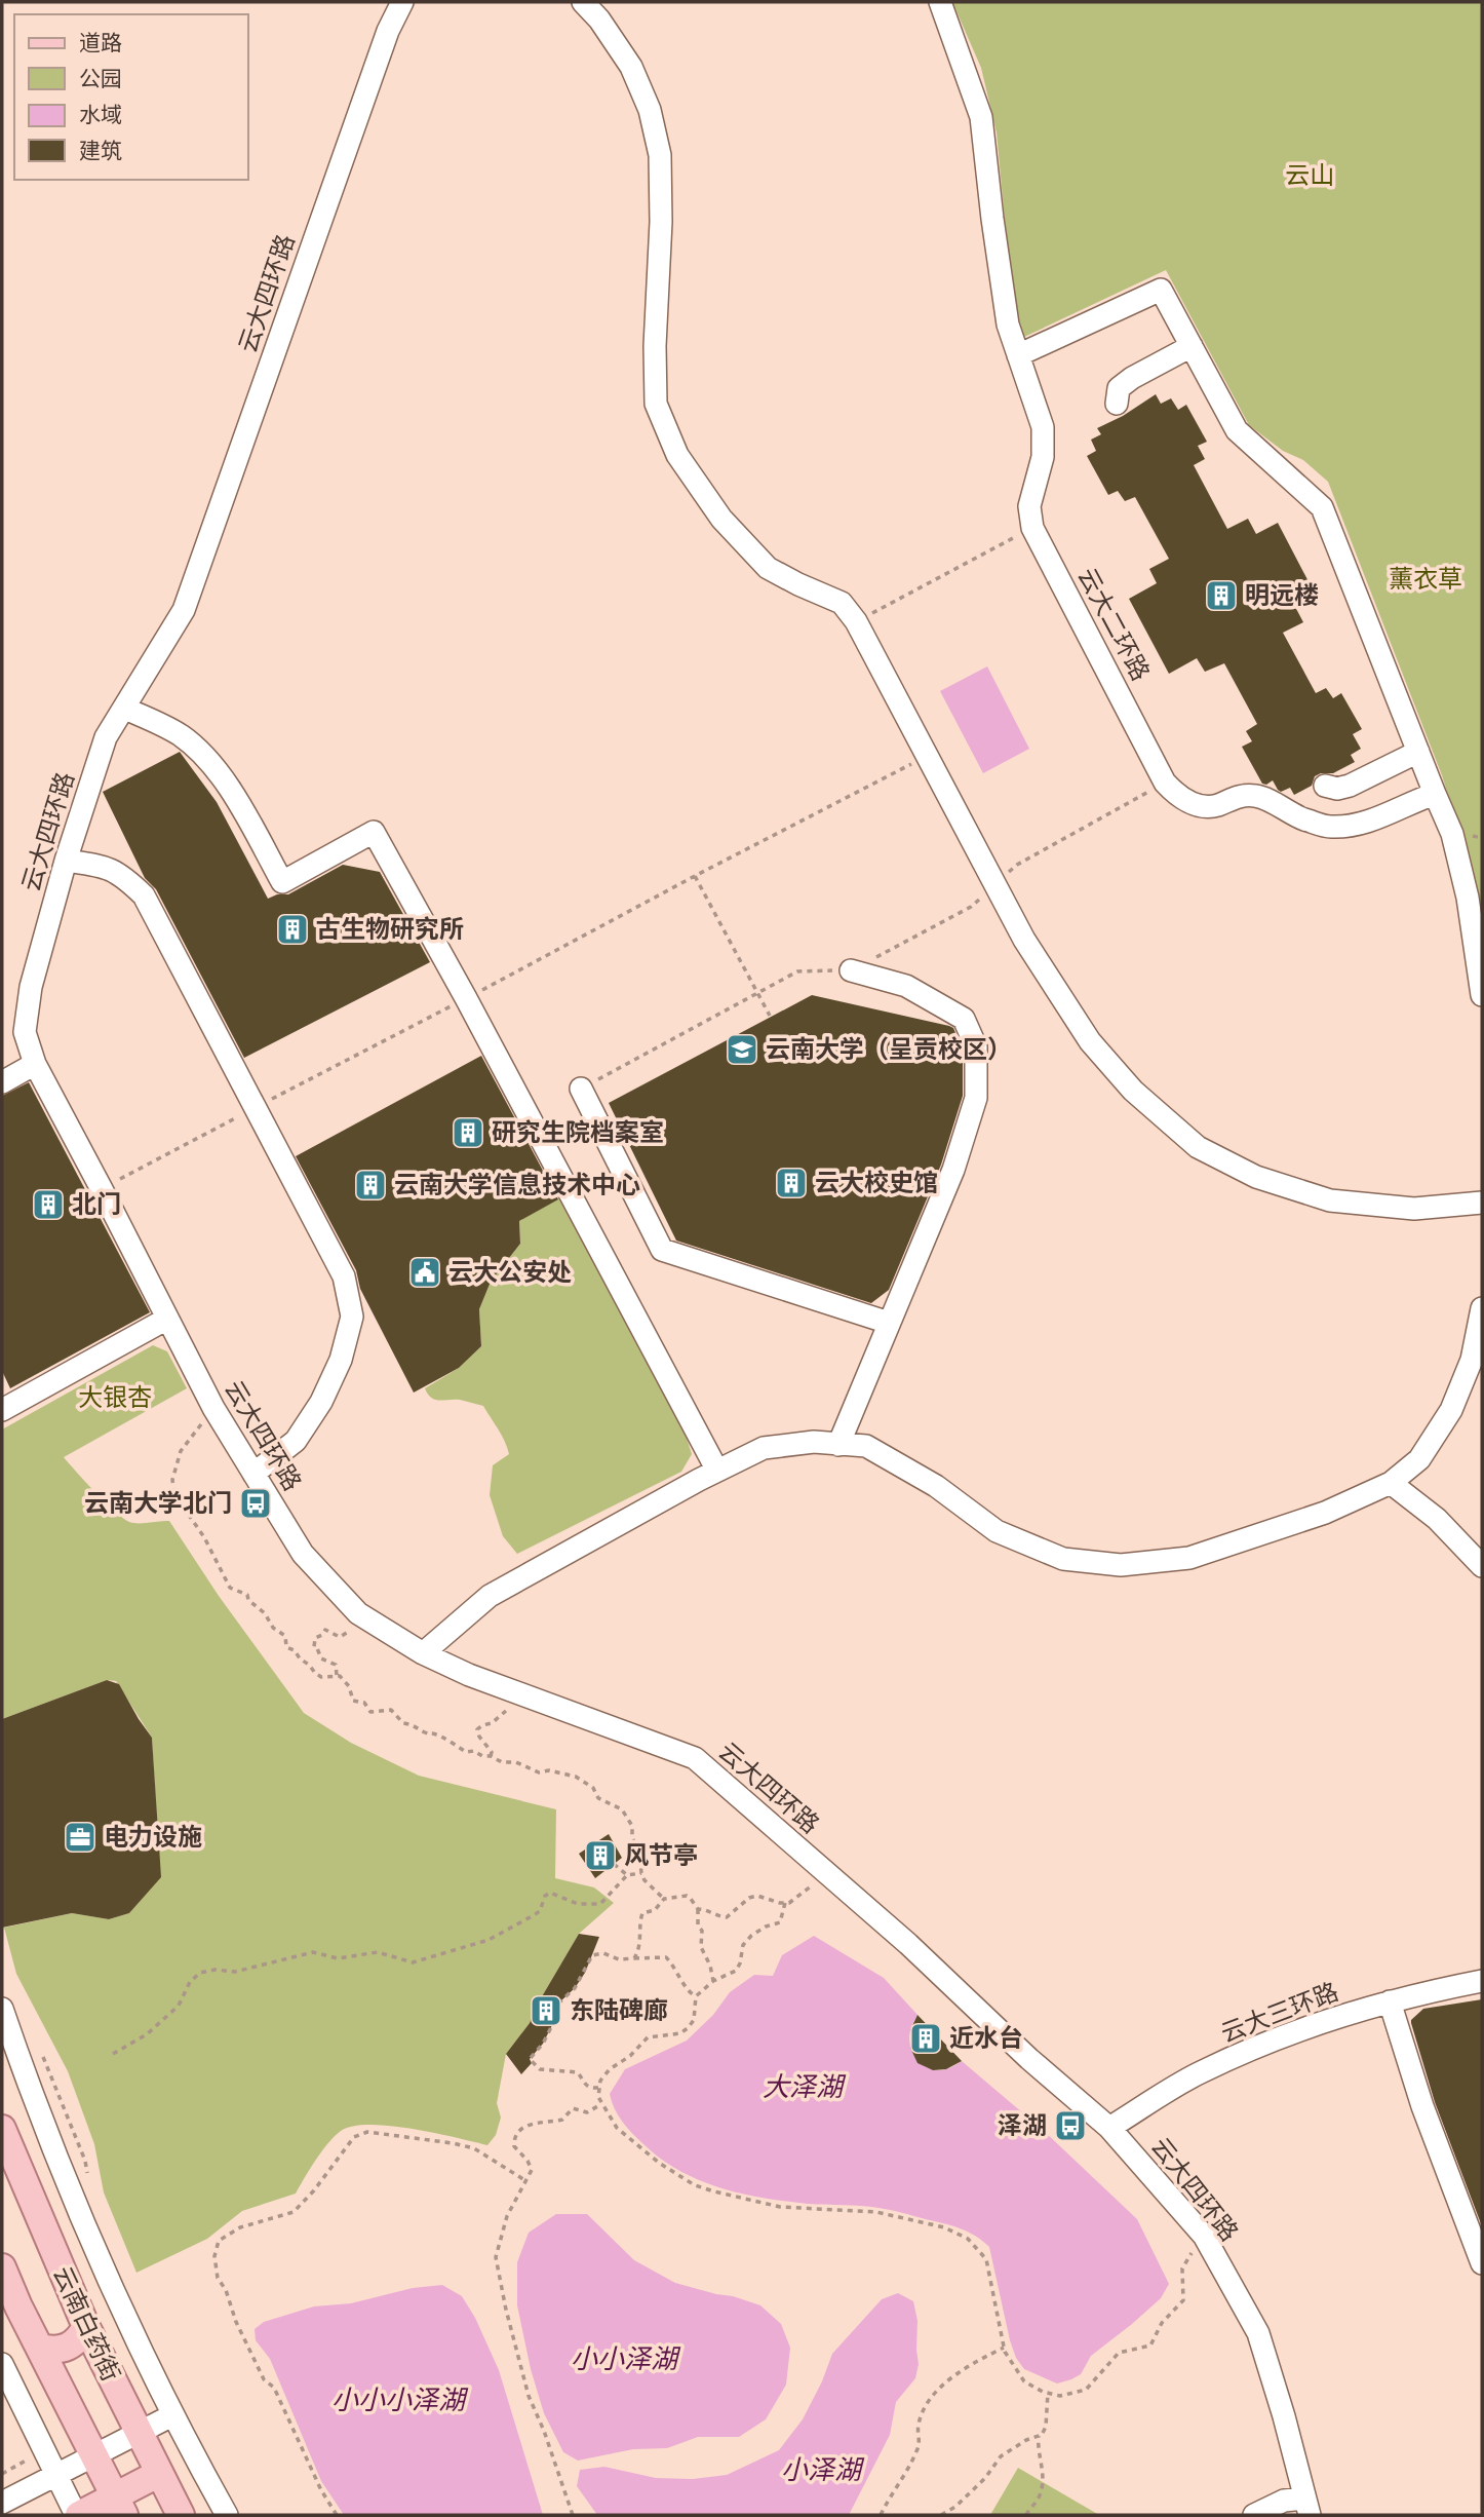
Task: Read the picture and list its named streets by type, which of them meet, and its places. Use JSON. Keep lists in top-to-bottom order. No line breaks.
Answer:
{"streets":{"main road":["云南白药街"],"street":["云大四环路","云大二环路","云大三环路"]},"crossings":[["云大四环路","云大三环路"]],"water":["大泽湖","小小泽湖","小小小泽湖","小泽湖"],"parks":["云山","薰衣草","大银杏"],"places":{"building":["明远楼","古生物研究所","研究生院档案室","云大校史馆","云南大学信息技术中心","北门","风节亭","东陆碑廊","近水台"],"school or university":["云南大学（呈贡校区）"],"public building":["云大公安处"],"bus stop":["云南大学北门","泽湖"],"office":["电力设施"]},"legend":["道路","公园","水域","建筑"]}
